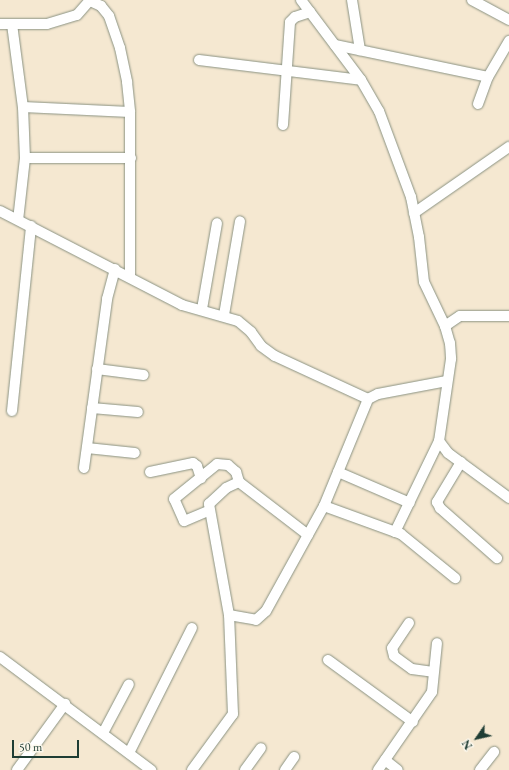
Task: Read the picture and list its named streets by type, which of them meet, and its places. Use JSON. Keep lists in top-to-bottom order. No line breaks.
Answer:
{"scale_bar":"50 m","north":"bottom left"}
